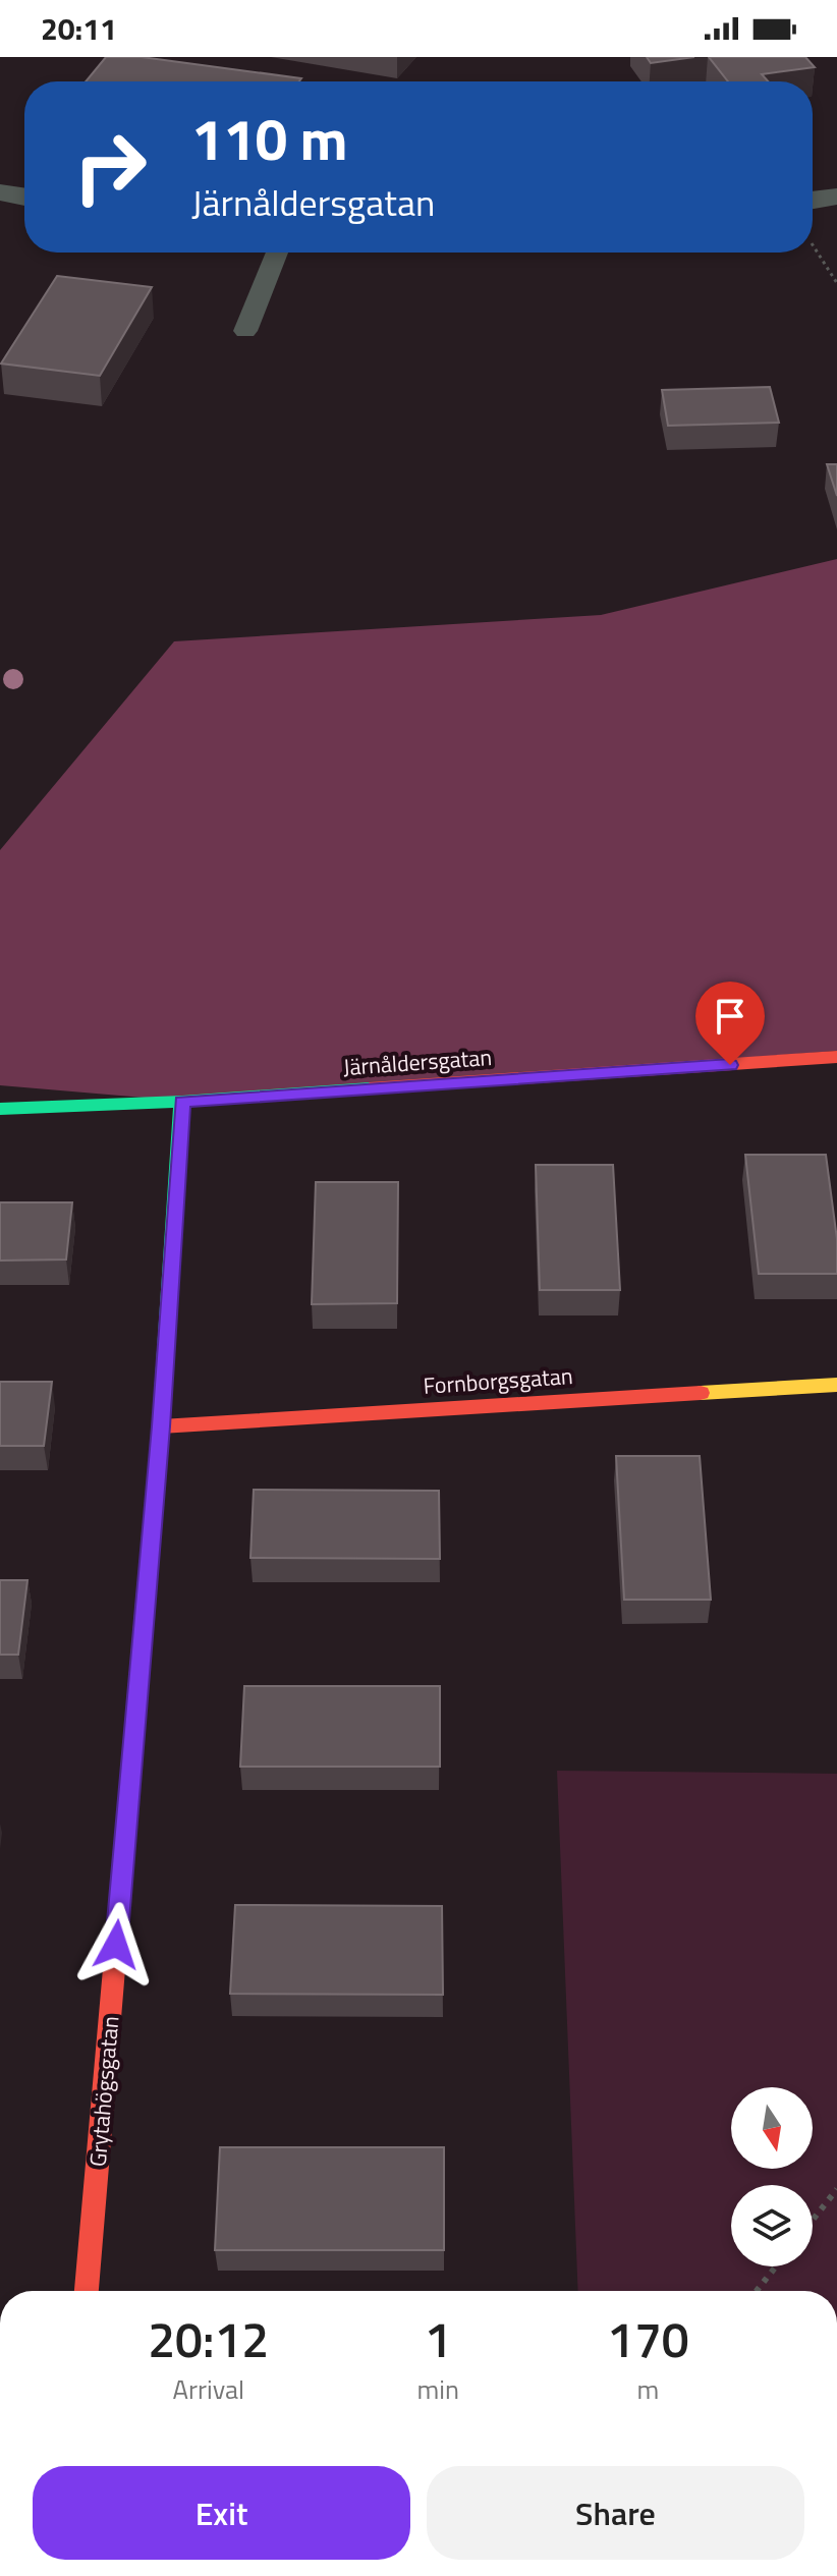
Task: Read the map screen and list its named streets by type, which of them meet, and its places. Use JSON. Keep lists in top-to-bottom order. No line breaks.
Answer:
{"streets":{"street":["Järnåldersgatan","Fornborgsgatan","Grytahögsgatan"]},"crossings":[["Järnåldersgatan","Grytahögsgatan"],["Fornborgsgatan","Grytahögsgatan"]],"north":"bottom","page":{"status":"20:11","turn":["110 m","Järnåldersgatan"],"eta":["20:12","Arrival","1","min","170","m"],"buttons":["Exit","Share"]}}
